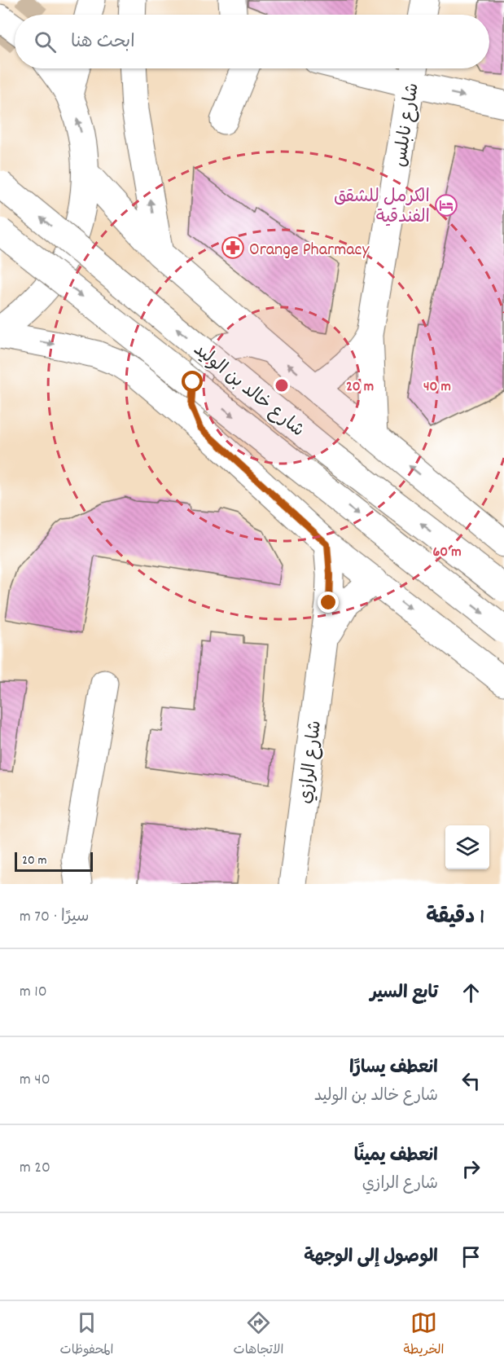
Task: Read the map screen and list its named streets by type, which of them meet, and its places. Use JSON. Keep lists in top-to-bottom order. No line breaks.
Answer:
{"streets":{"street":["شارع نابلس","شارع خالد بن الوليد","شارع الرازي"]},"places":{"hotel":["الكرمل للشقق الفندقية"],"pharmacy":["Orange Pharmacy"]},"scale_bar":"20 m","page":{"search":"ابحث هنا","scale":"20 m","heading":["1 دقيقة","سيرًا · 70 m"],"list":[["تابع السير","10 m"],["انعطف يسارًا","شارع خالد بن الوليد","40 m"],["انعطف يمينًا","شارع الرازي","20 m"],"الوصول إلى الوجهة"],"nav":["الخريطة","الاتجاهات","المحفوظات"]},"rings":["20 m","40 m","60 m"]}
